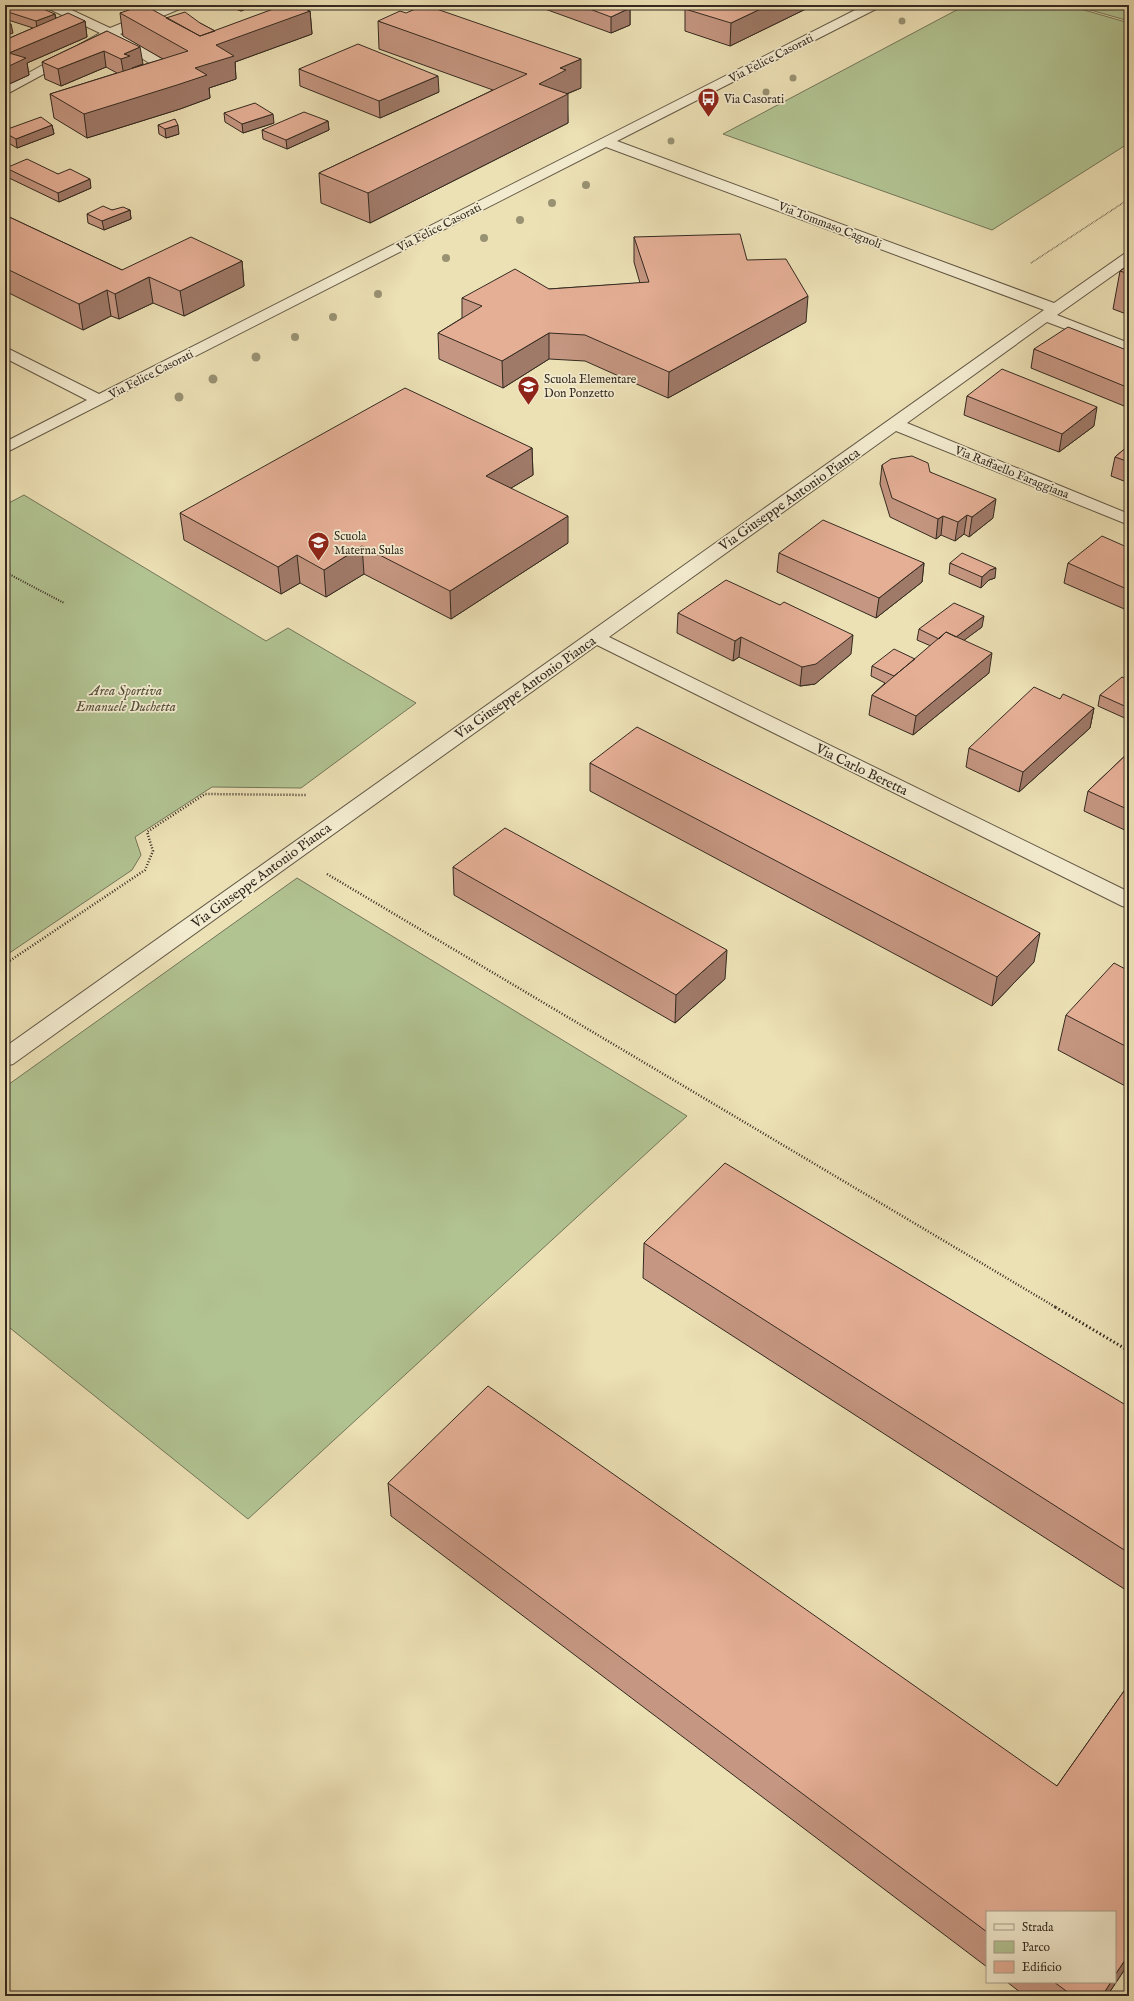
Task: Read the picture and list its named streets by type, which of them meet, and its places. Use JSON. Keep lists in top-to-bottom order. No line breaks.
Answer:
{"streets":{"street":["Via Felice Casorati","Via Tommaso Cagnoli","Via Raffaello Faraggiana","Via Giuseppe Antonio Pianca","Via Carlo Beretta"]},"crossings":[["Via Felice Casorati","Via Tommaso Cagnoli"],["Via Tommaso Cagnoli","Via Giuseppe Antonio Pianca"],["Via Raffaello Faraggiana","Via Giuseppe Antonio Pianca"],["Via Giuseppe Antonio Pianca","Via Carlo Beretta"]],"parks":["Area Sportiva Emanuele Duchetta"],"places":{"bus stop":["Via Casorati"],"school or university":["Scuola Elementare Don Ponzetto","Scuola Materna Sulas"]},"legend":["Strada","Parco","Edificio"]}
